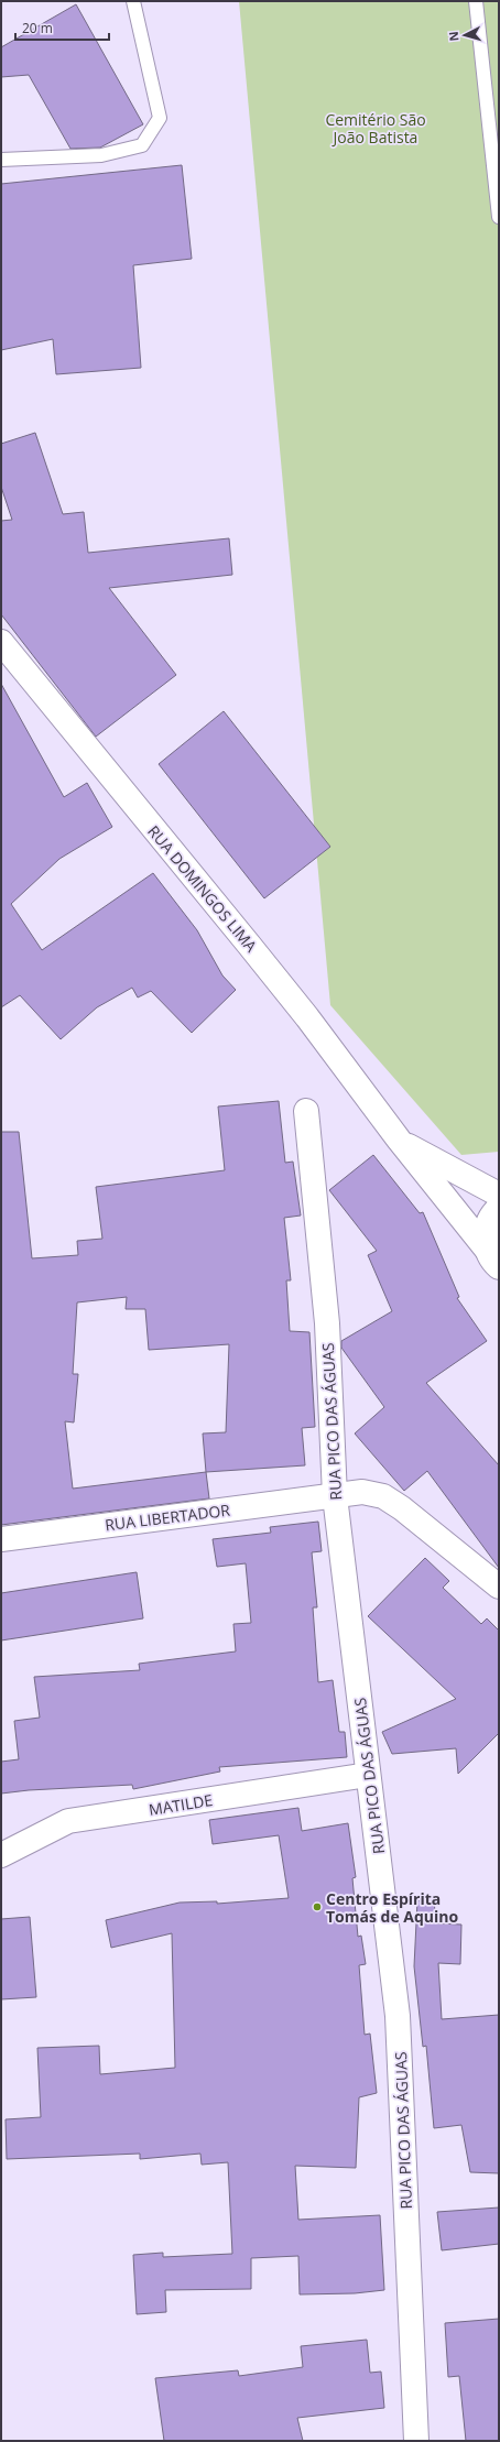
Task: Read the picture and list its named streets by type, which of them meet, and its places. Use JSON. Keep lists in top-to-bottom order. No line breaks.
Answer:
{"streets":{"street":["RUA DOMINGOS LIMA","RUA PICO DAS ÁGUAS","RUA LIBERTADOR","MATILDE"]},"crossings":[["RUA PICO DAS ÁGUAS","RUA LIBERTADOR"],["RUA PICO DAS ÁGUAS","MATILDE"]],"parks":["Cemitério São João Batista"],"places":["Centro Espírita Tomás de Aquino"],"scale_bar":"20 m","north":"left"}
